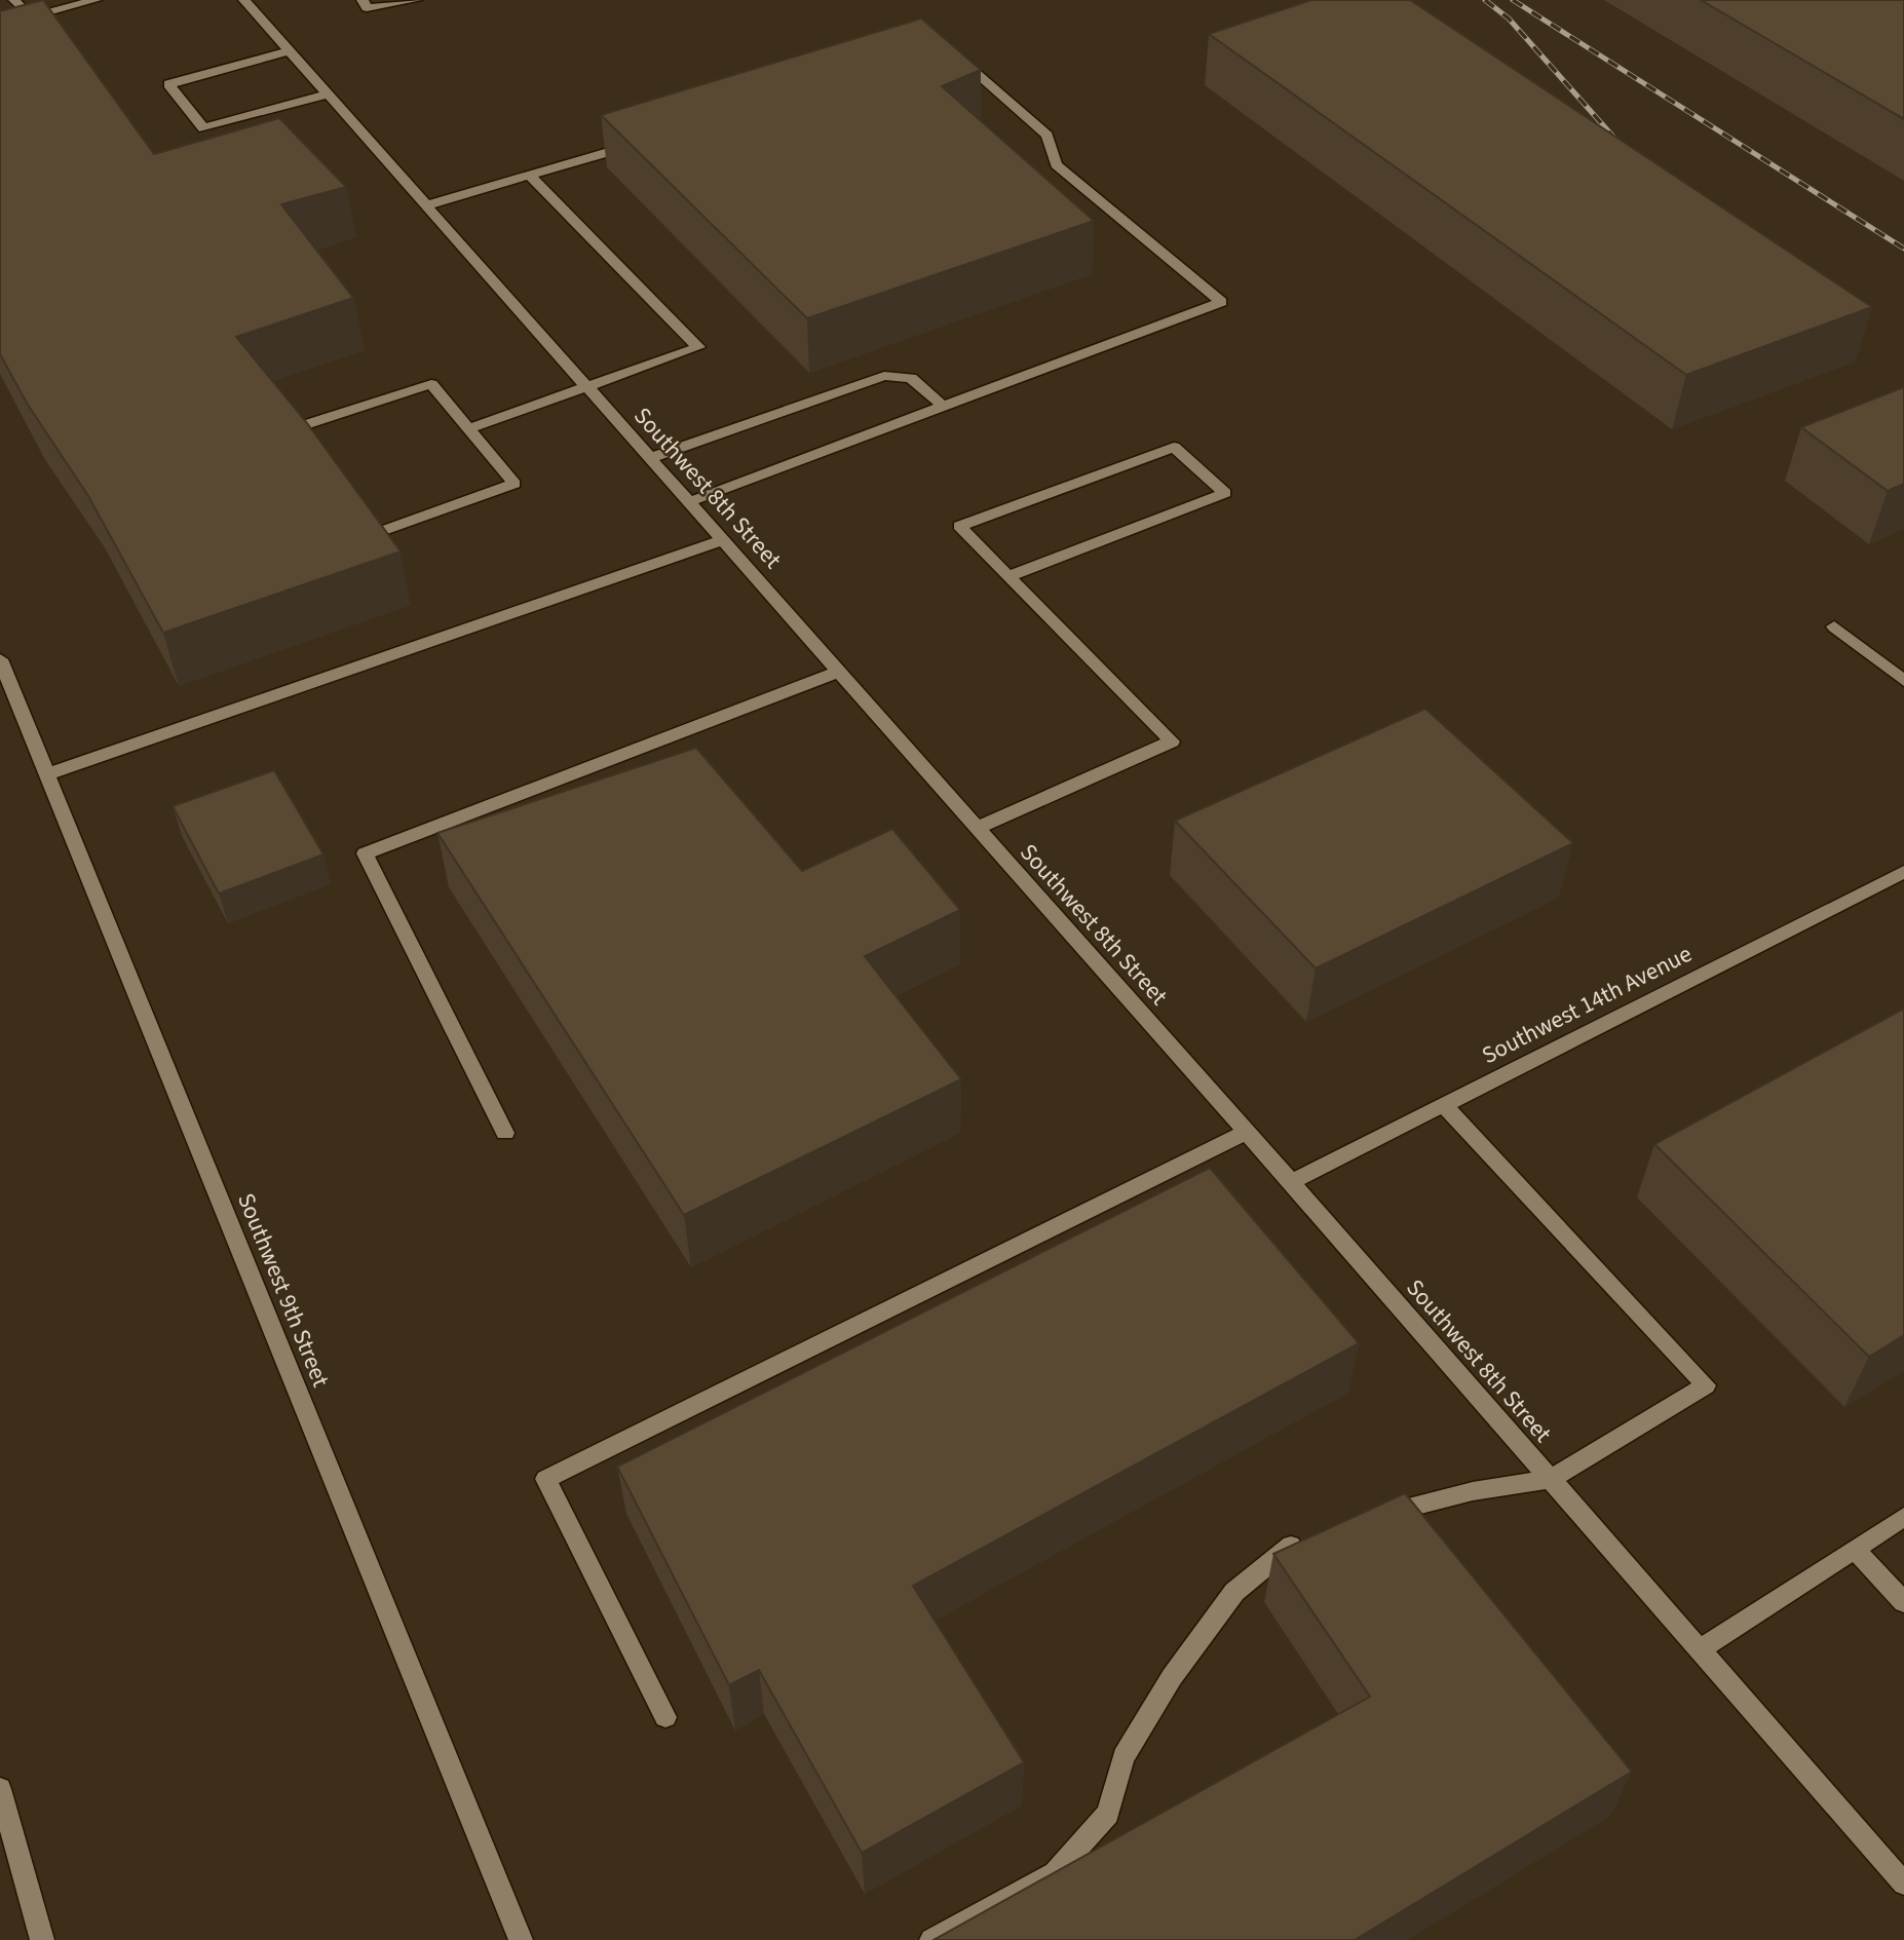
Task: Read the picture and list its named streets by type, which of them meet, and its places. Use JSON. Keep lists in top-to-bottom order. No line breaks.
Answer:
{"streets":{"street":["Southwest 8th Street","Southwest 14th Avenue","Southwest 9th Street"]},"crossings":[["Southwest 8th Street","Southwest 14th Avenue"]]}
